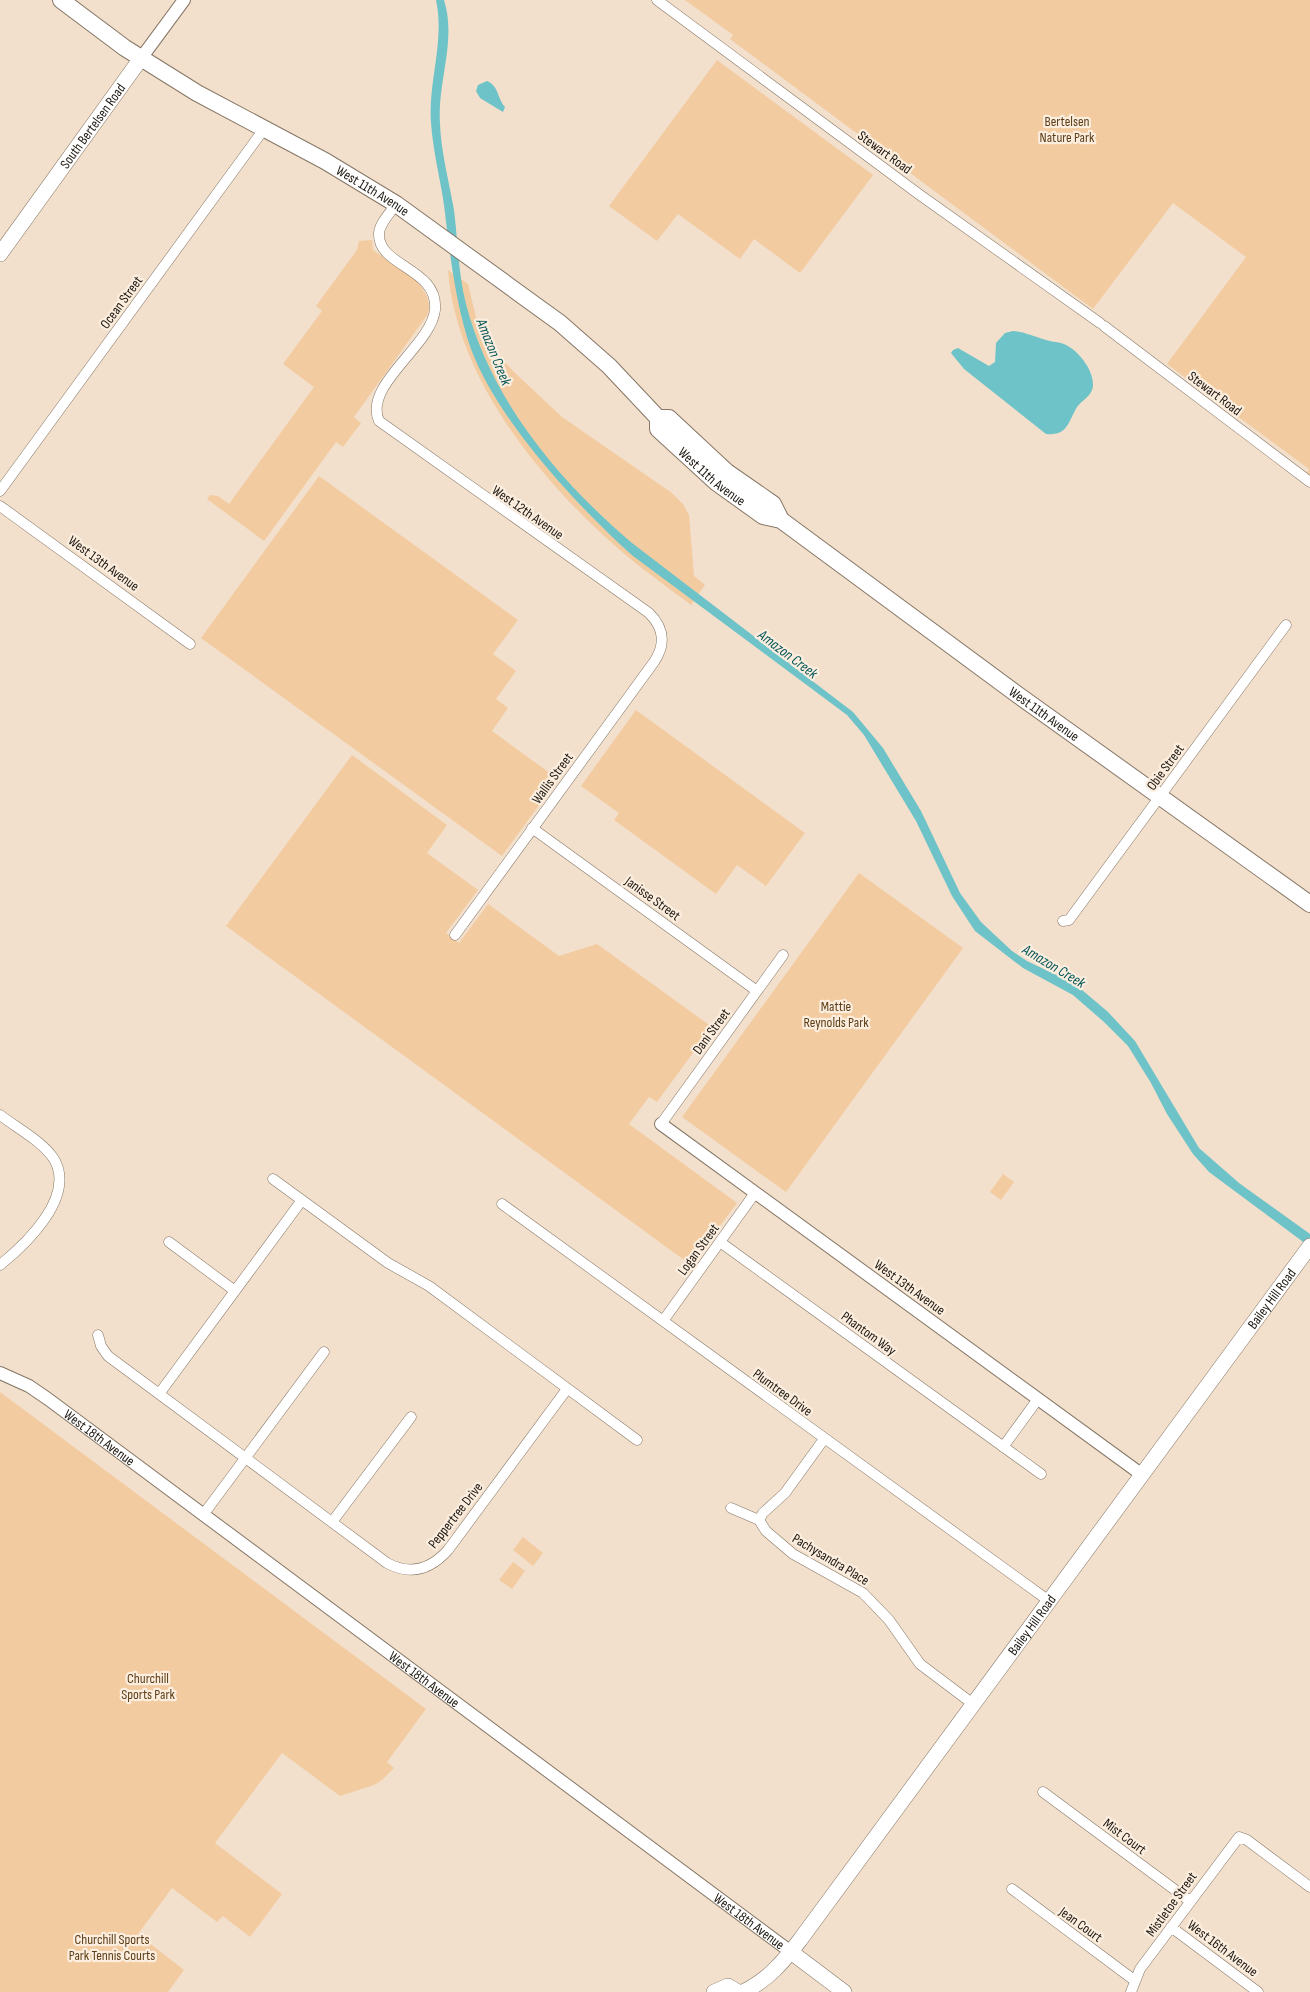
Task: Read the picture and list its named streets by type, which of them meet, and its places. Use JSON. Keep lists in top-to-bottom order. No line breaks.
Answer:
{"streets":{"main road":["South Bertelsen Road","West 11th Avenue","Bailey Hill Road","West 18th Avenue"],"street":["Stewart Road","Ocean Street","West 12th Avenue","West 13th Avenue","Obie Street","Wallis Street","Janisse Street","Dani Street","Logan Street","Phantom Way","Plumtree Drive","Peppertree Drive","Pachysandra Place","Mist Court","Mistletoe Street","Jean Court","West 16th Avenue"]},"crossings":[["South Bertelsen Road","West 11th Avenue"],["West 11th Avenue","Ocean Street"],["West 11th Avenue","West 12th Avenue"],["West 11th Avenue","Obie Street"],["West 12th Avenue","Wallis Street"],["West 13th Avenue","Dani Street"],["West 13th Avenue","Logan Street"],["West 13th Avenue","Bailey Hill Road"],["Wallis Street","Janisse Street"],["Janisse Street","Dani Street"],["Logan Street","Phantom Way"],["Logan Street","Plumtree Drive"],["Bailey Hill Road","Plumtree Drive"],["Bailey Hill Road","West 18th Avenue"],["Bailey Hill Road","Pachysandra Place"],["Mist Court","Mistletoe Street"],["Mistletoe Street","Jean Court"],["Mistletoe Street","West 16th Avenue"]],"water":["Amazon Creek"],"parks":["Bertelsen Nature Park","Mattie Reynolds Park","Churchill Sports Park","Churchill Sports Park Tennis Courts"]}
